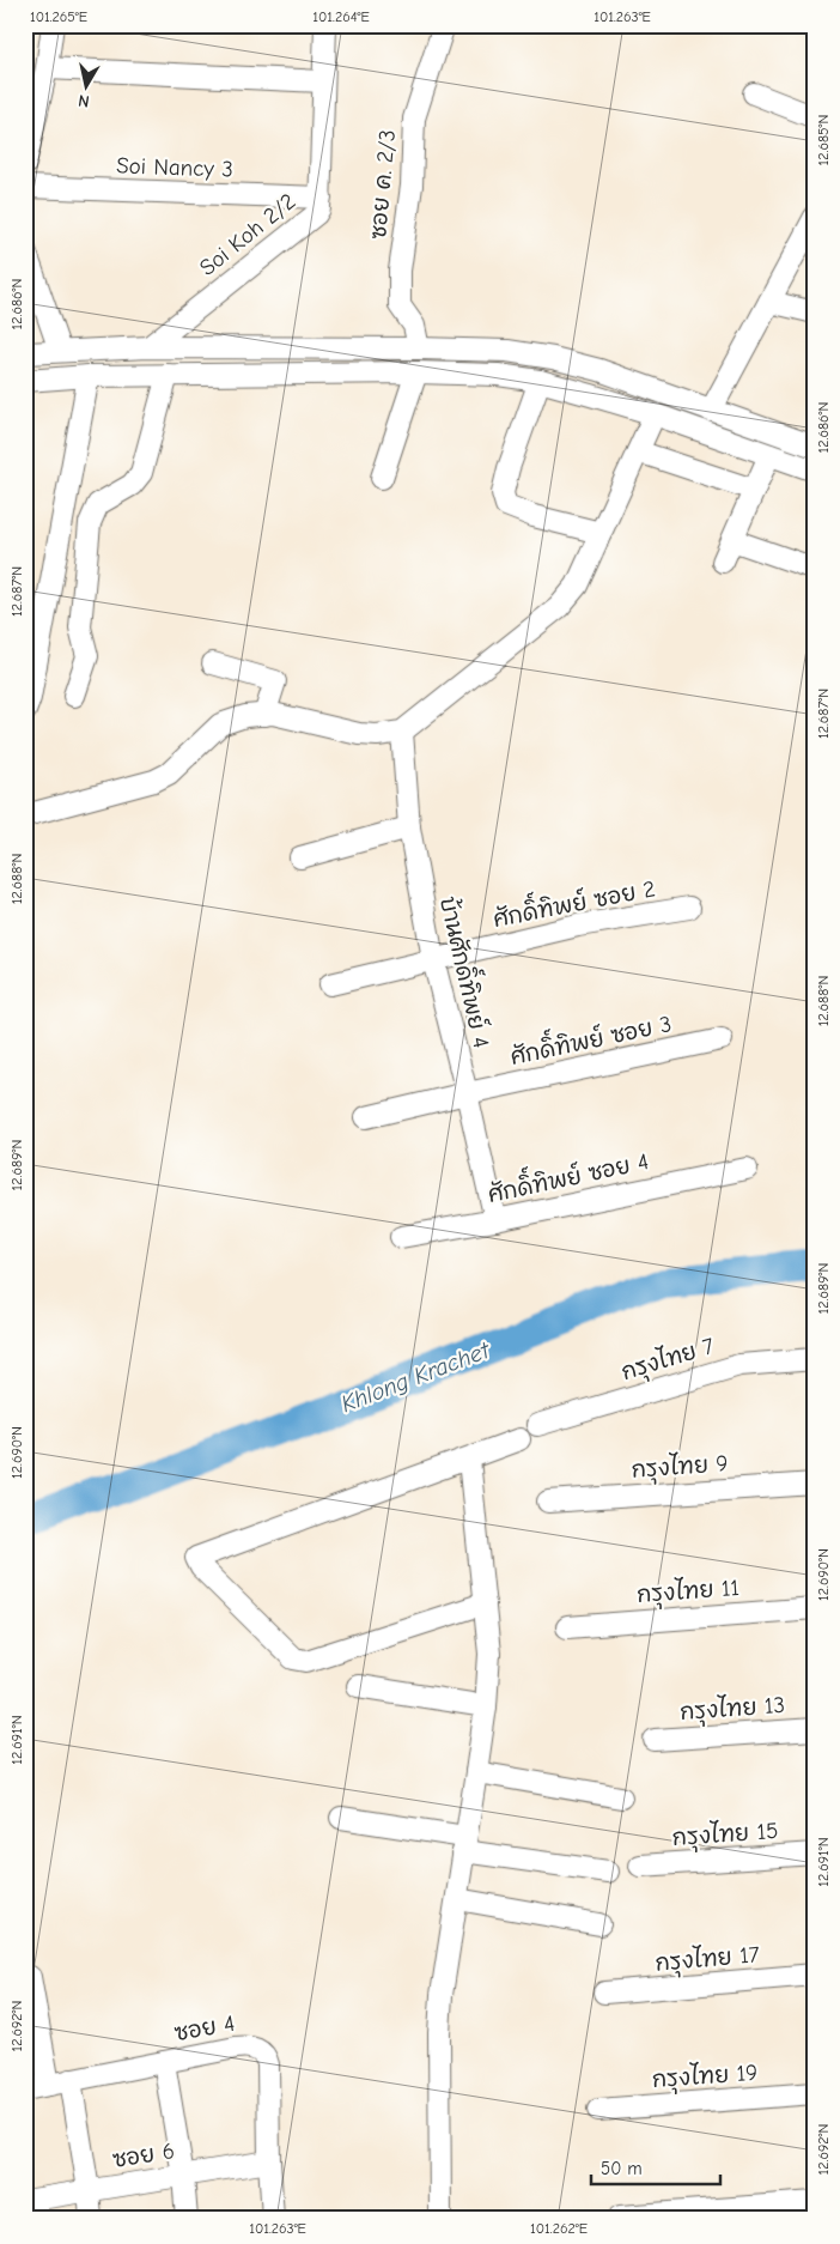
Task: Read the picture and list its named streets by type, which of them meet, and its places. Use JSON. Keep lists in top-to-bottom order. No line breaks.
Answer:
{"streets":{"street":["Soi Nancy 3","ซอย ค. 2/3","Soi Koh 2/2","ศักดิ์ทิพย์ ซอย 2","บ้านศักดิ์ทิพย์ 4","ศักดิ์ทิพย์ ซอย 3","ศักดิ์ทิพย์ ซอย 4","กรุงไทย 7","กรุงไทย 9","กรุงไทย 11","กรุงไทย 13","กรุงไทย 15","กรุงไทย 17","ซอย 4","กรุงไทย 19","ซอย 6"]},"crossings":[["Soi Nancy 3","Soi Koh 2/2"],["ศักดิ์ทิพย์ ซอย 2","บ้านศักดิ์ทิพย์ 4"],["บ้านศักดิ์ทิพย์ 4","ศักดิ์ทิพย์ ซอย 3"],["บ้านศักดิ์ทิพย์ 4","ศักดิ์ทิพย์ ซอย 4"],["ซอย 4","ซอย 6"]],"water":["Khlong Krachet"],"scale_bar":"50 m","north":"bottom","coordinates":["101.265°E","101.264°E","101.263°E","12.685°N","12.686°N","12.687°N","12.688°N","12.689°N","12.690°N","12.691°N","12.692°N","101.262°E"]}
